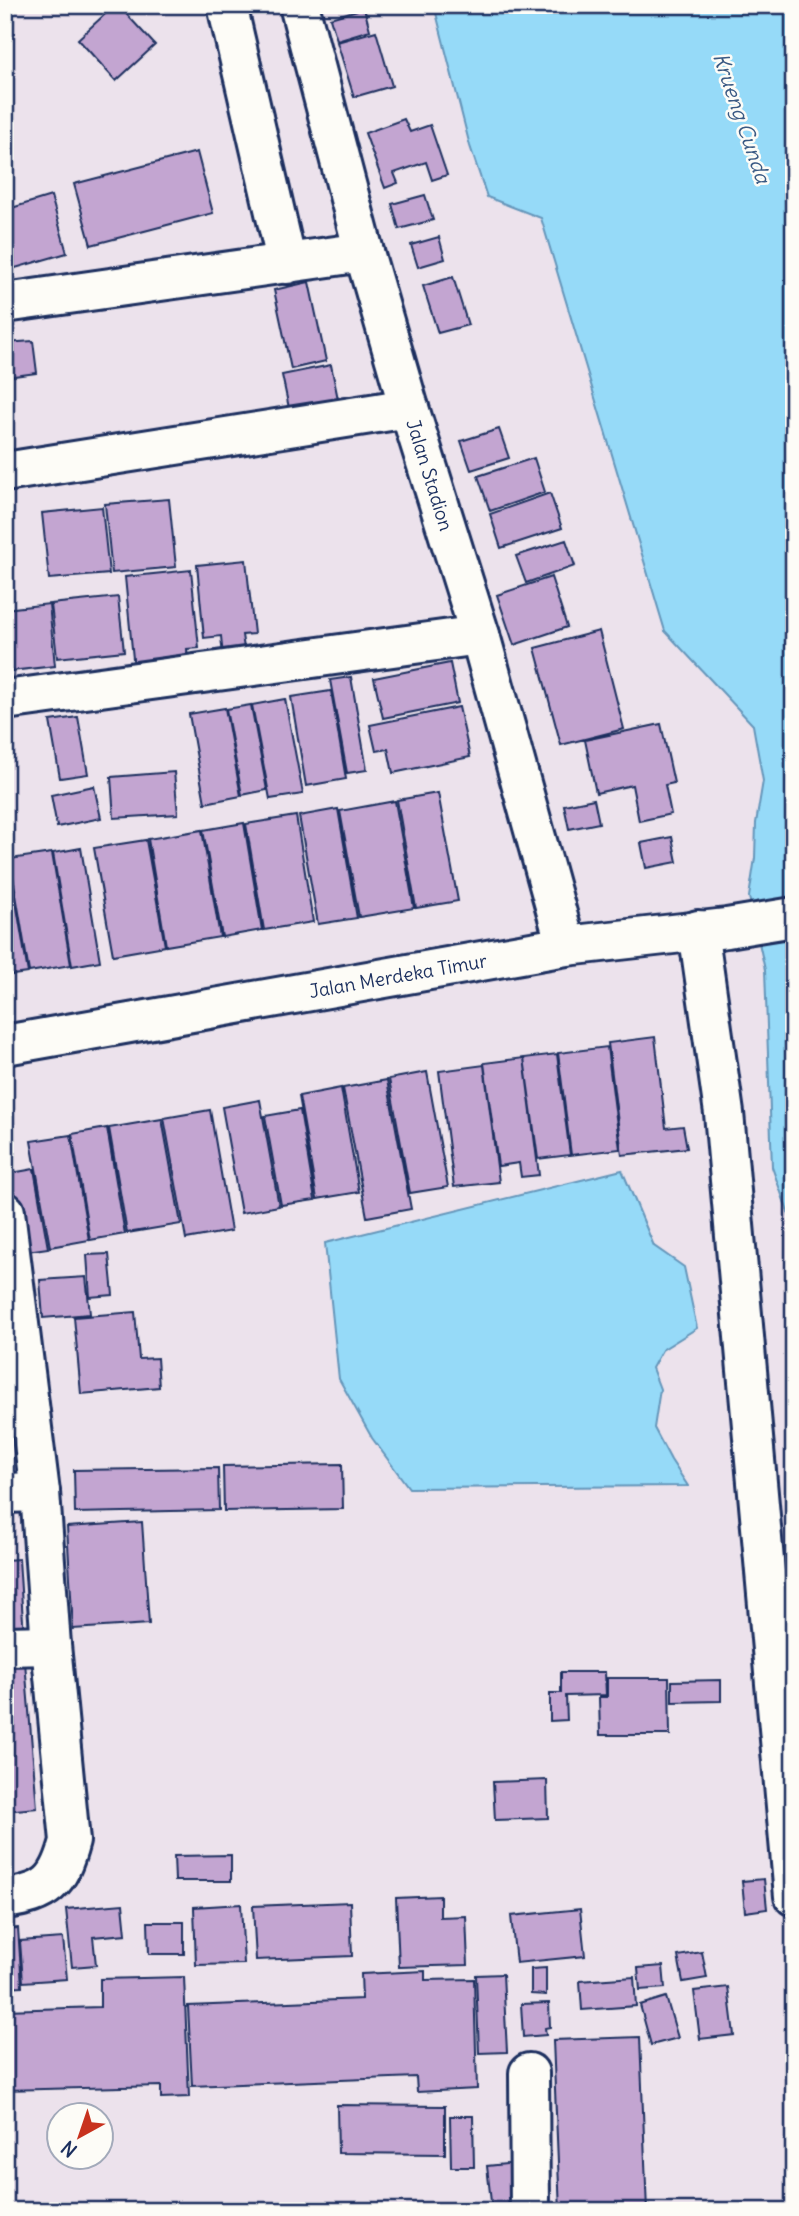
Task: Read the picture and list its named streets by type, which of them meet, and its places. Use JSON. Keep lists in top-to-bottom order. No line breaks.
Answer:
{"streets":{"street":["Jalan Stadion","Jalan Merdeka Timur"]},"crossings":[["Jalan Stadion","Jalan Merdeka Timur"]],"water":["Krueng Cunda"],"north":"bottom left"}
